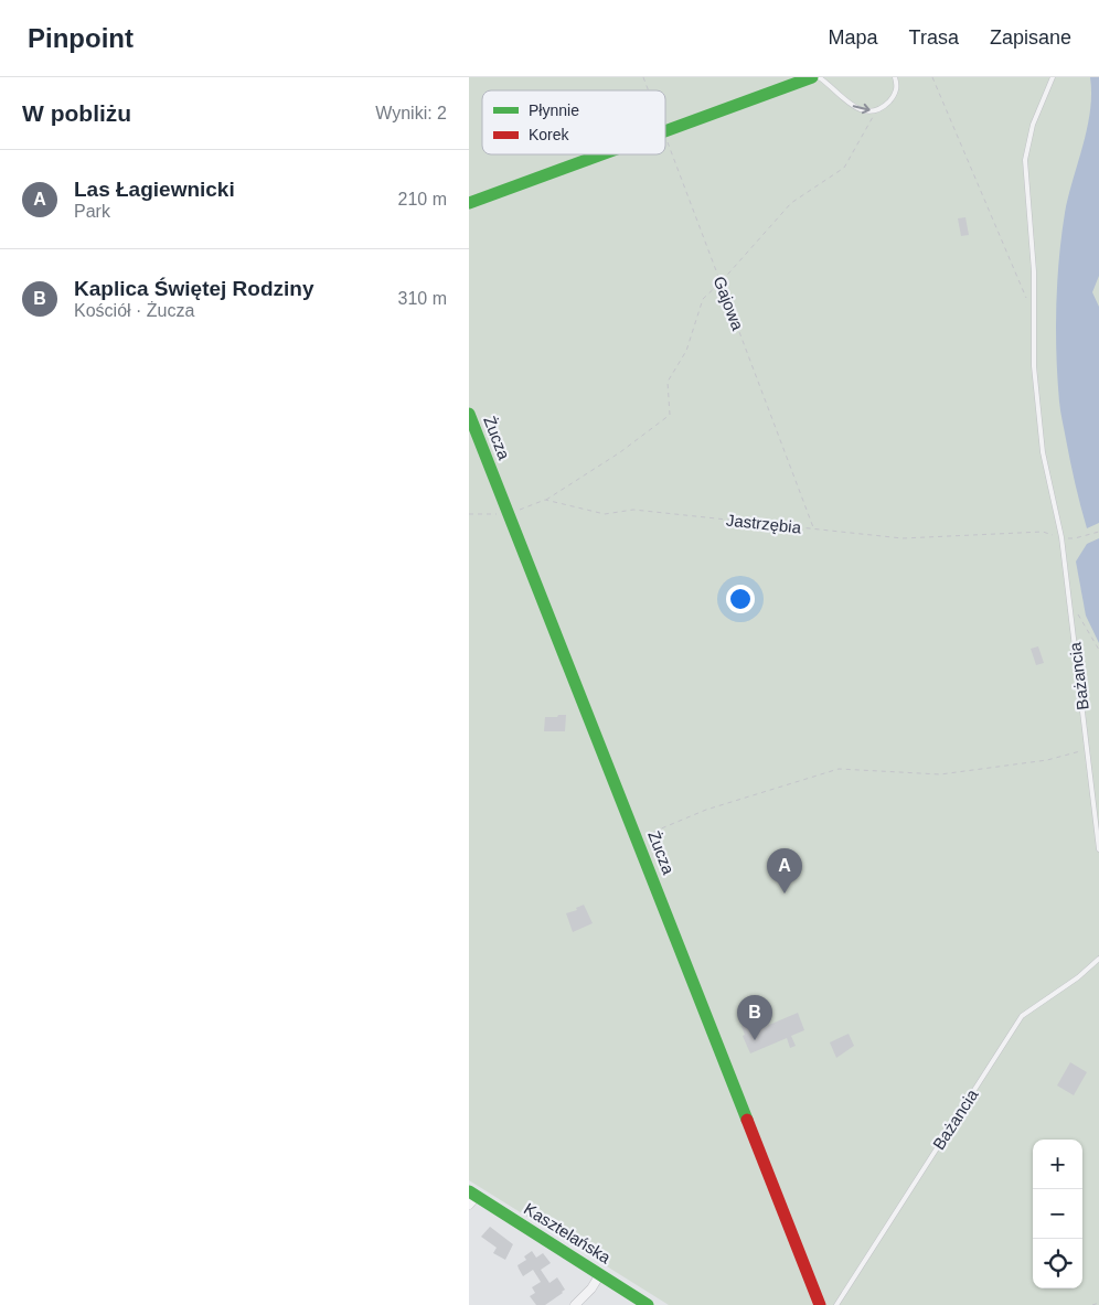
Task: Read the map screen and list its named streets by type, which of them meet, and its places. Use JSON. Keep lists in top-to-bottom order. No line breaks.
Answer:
{"streets":{"street":["Żucza","Kasztelańska"],"lane":["Bażancia"],"path":["Gajowa","Jastrzębia"]},"crossings":[["Gajowa","Jastrzębia"],["Jastrzębia","Bażancia"]],"legend":["Płynnie","Korek"],"page":{"header":"Pinpoint","nav":["Mapa","Trasa","Zapisane"],"heading":["W pobliżu","Wyniki: 2"],"list":[{"mark":"A","name":"Las Łagiewnicki","note":"Park","value":"210 m"},{"mark":"B","name":"Kaplica Świętej Rodziny","note":"Kościół · Żucza","value":"310 m"}],"pins":["A","B"],"map_buttons":["+","−"]}}
